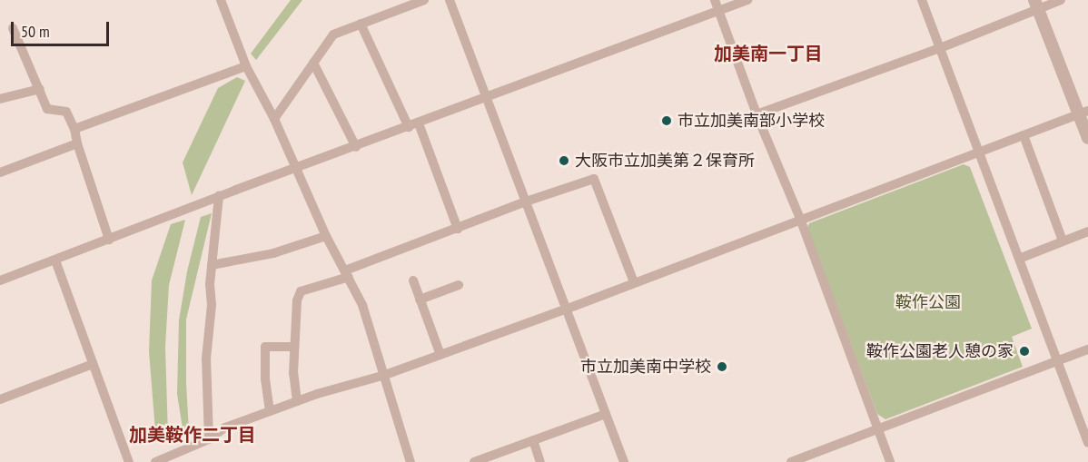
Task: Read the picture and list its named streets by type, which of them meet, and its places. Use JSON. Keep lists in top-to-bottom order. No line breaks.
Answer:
{"districts":["加美南一丁目","加美鞍作二丁目"],"parks":["鞍作公園"],"places":["市立加美南部小学校","大阪市立加美第２保育所","鞍作公園老人憩の家","市立加美南中学校"],"scale_bar":"50 m"}
